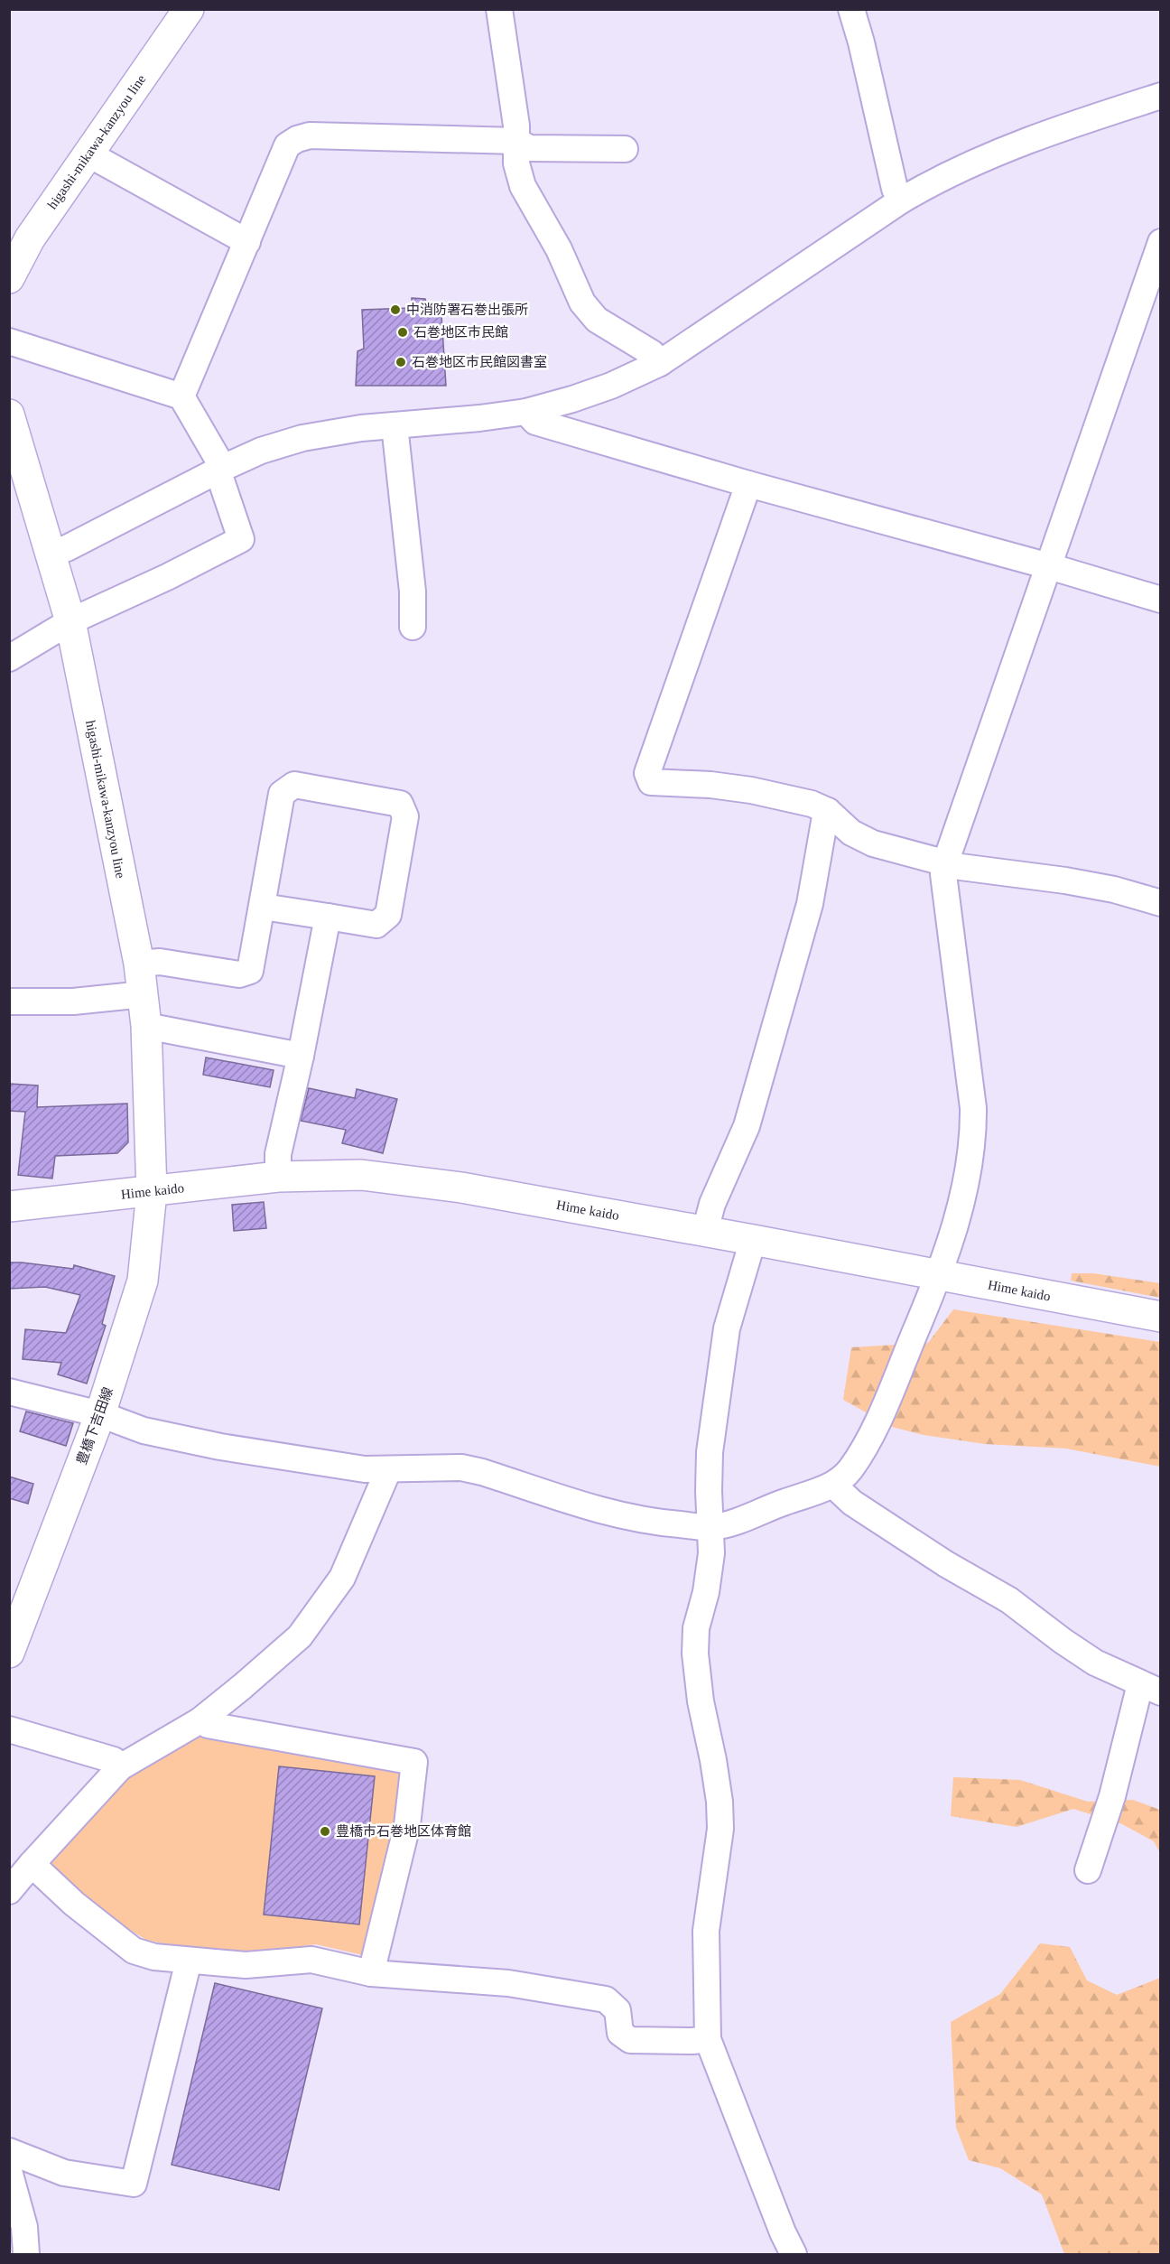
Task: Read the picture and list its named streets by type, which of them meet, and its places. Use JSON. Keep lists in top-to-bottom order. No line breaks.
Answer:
{"streets":{"main road":["higashi-mikawa-kanzyou line","Hime kaido","豊橋下吉田線"]},"crossings":[["higashi-mikawa-kanzyou line","Hime kaido"],["higashi-mikawa-kanzyou line","豊橋下吉田線"],["Hime kaido","豊橋下吉田線"]],"places":["中消防署石巻出張所","石巻地区市民館","石巻地区市民館図書室","豊橋市石巻地区体育館"]}
